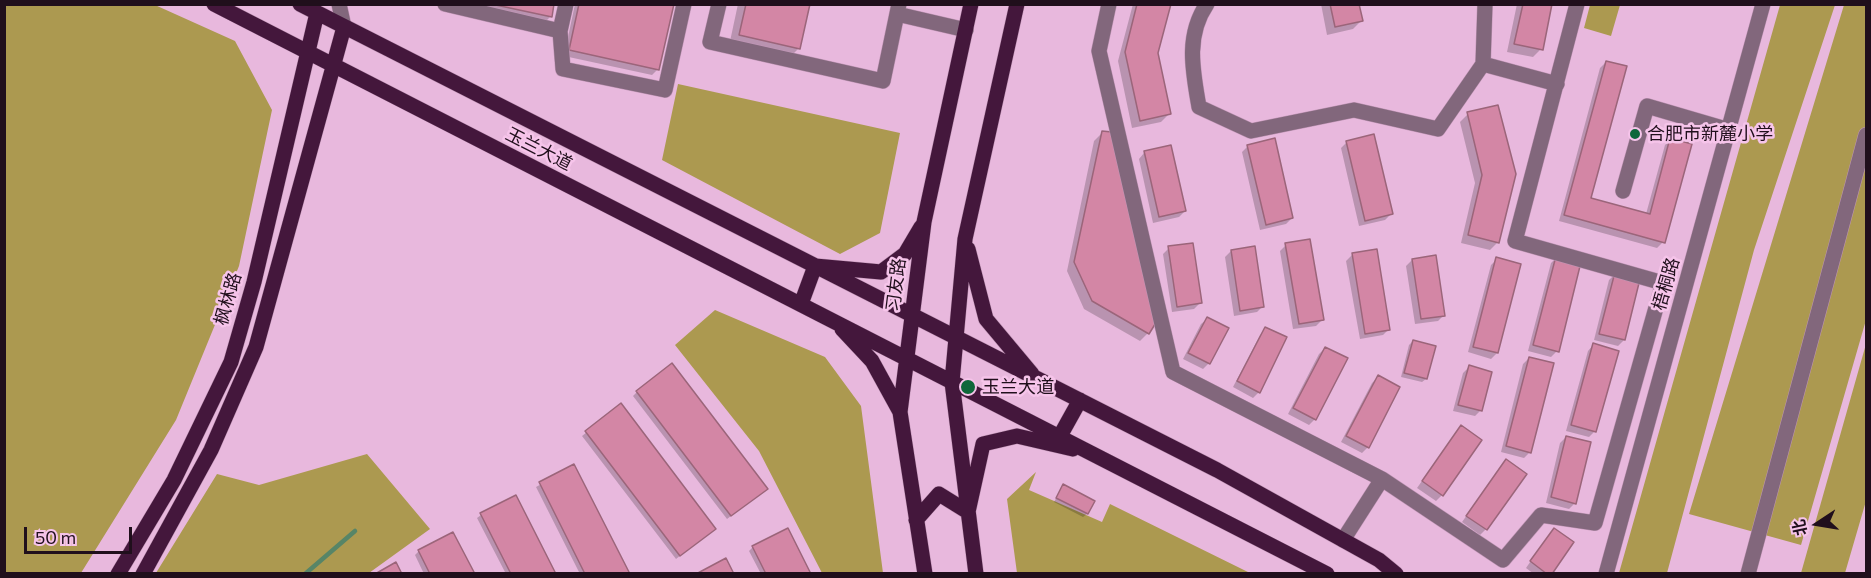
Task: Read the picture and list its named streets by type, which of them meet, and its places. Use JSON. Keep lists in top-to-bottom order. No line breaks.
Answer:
{"streets":{"main road":["玉兰大道","习友路","枫林路"],"street":["梧桐路"]},"crossings":[["玉兰大道","习友路"],["玉兰大道","枫林路"]],"places":["合肥市新麓小学","玉兰大道"],"scale_bar":"50 m","north":"left"}
